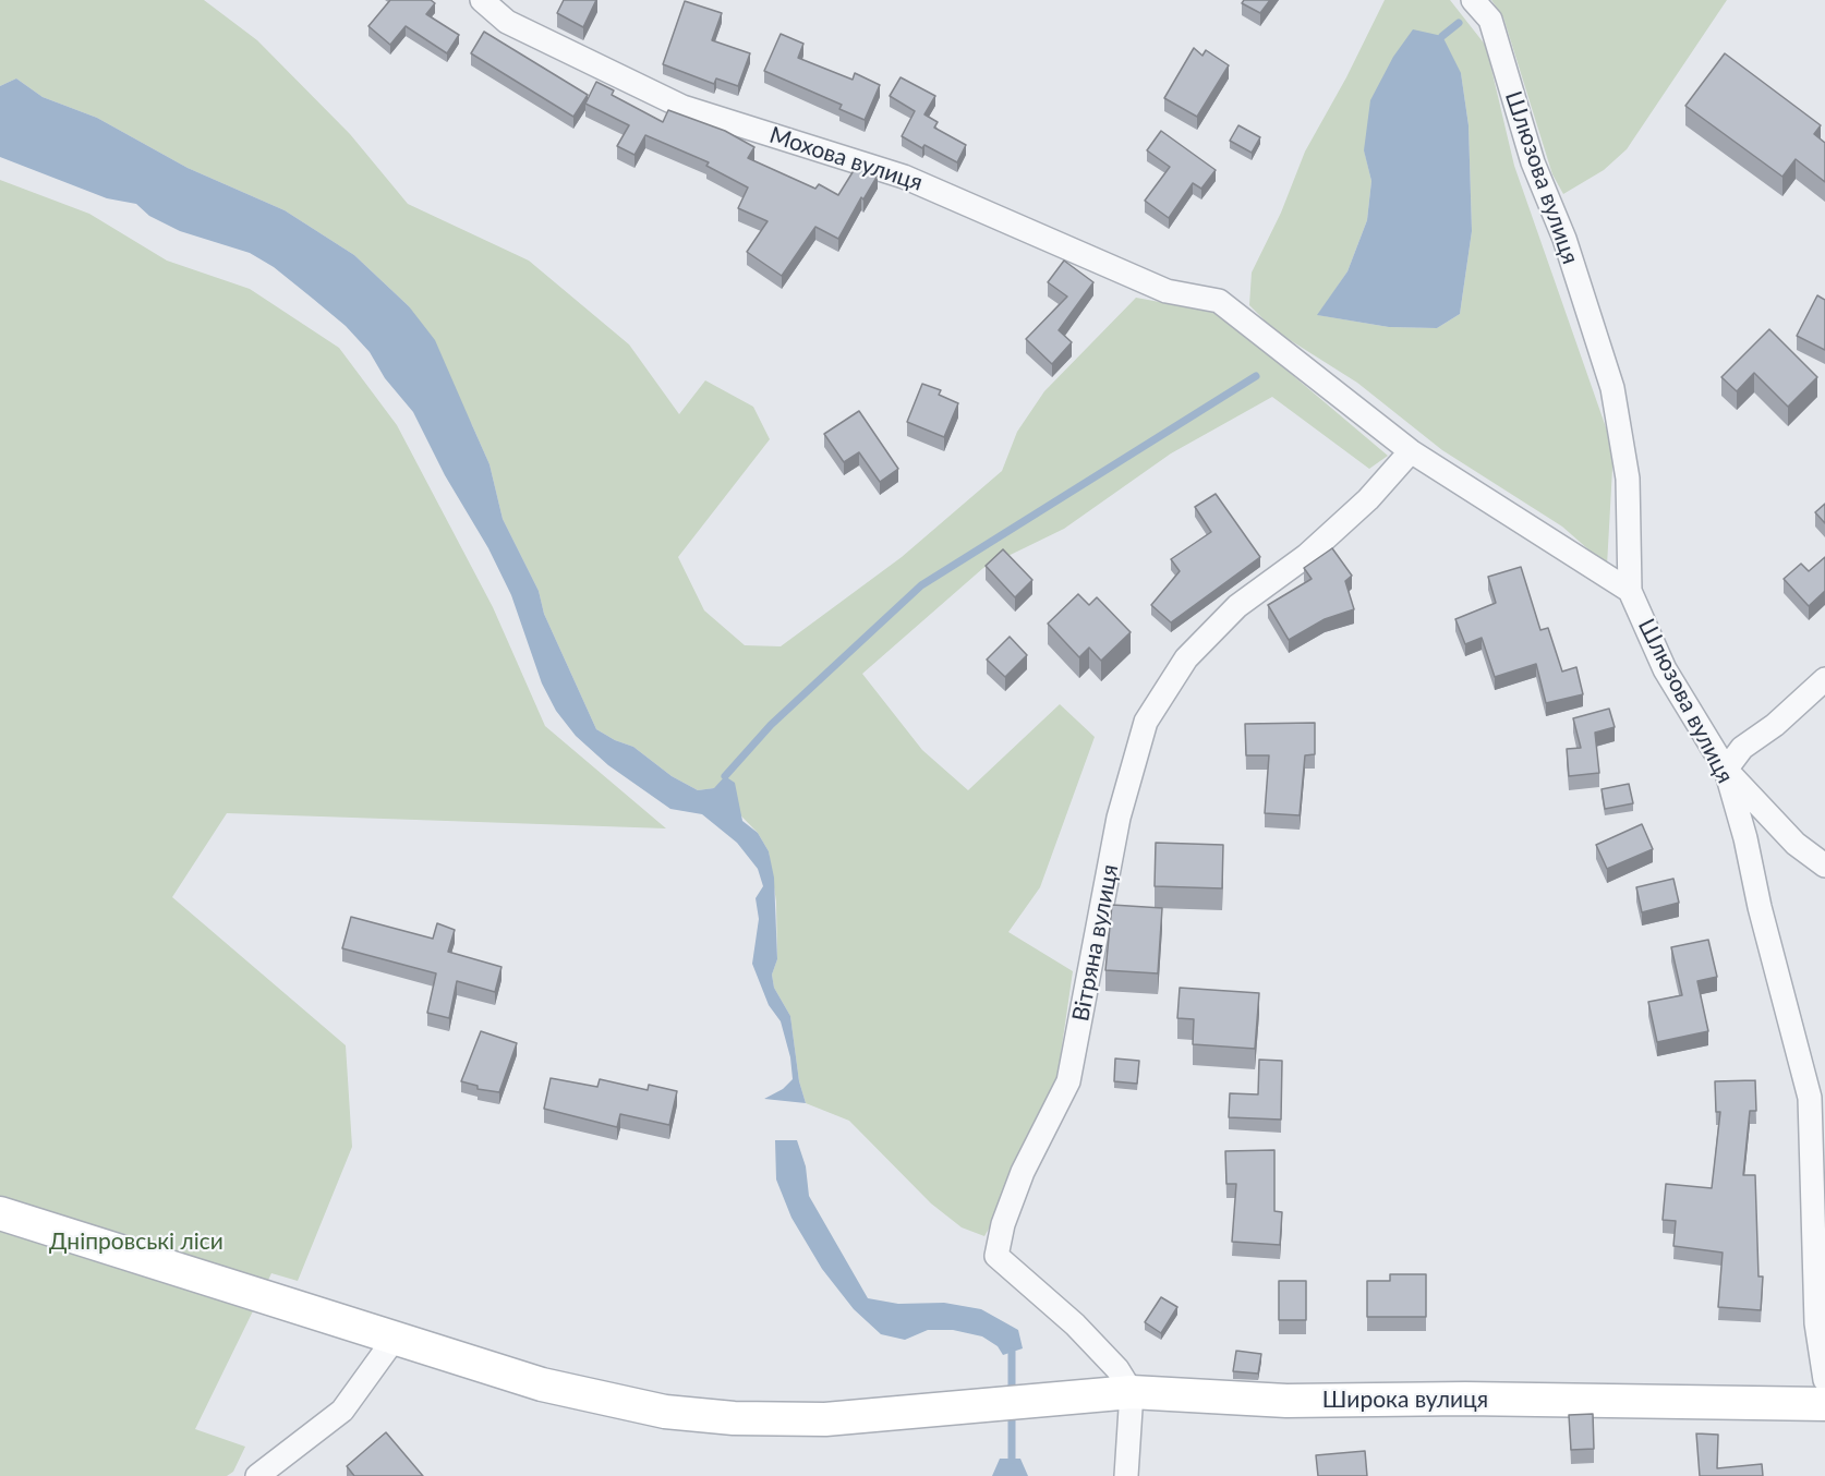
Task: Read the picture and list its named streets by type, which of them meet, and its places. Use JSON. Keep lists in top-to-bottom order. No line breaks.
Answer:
{"streets":{"main road":["Широка вулиця"],"street":["Мохова вулиця","Шлюзова вулиця","Вітряна вулиця"]},"crossings":[["Мохова вулиця","Вітряна вулиця"],["Вітряна вулиця","Широка вулиця"]],"parks":["Дніпровські ліси"]}
